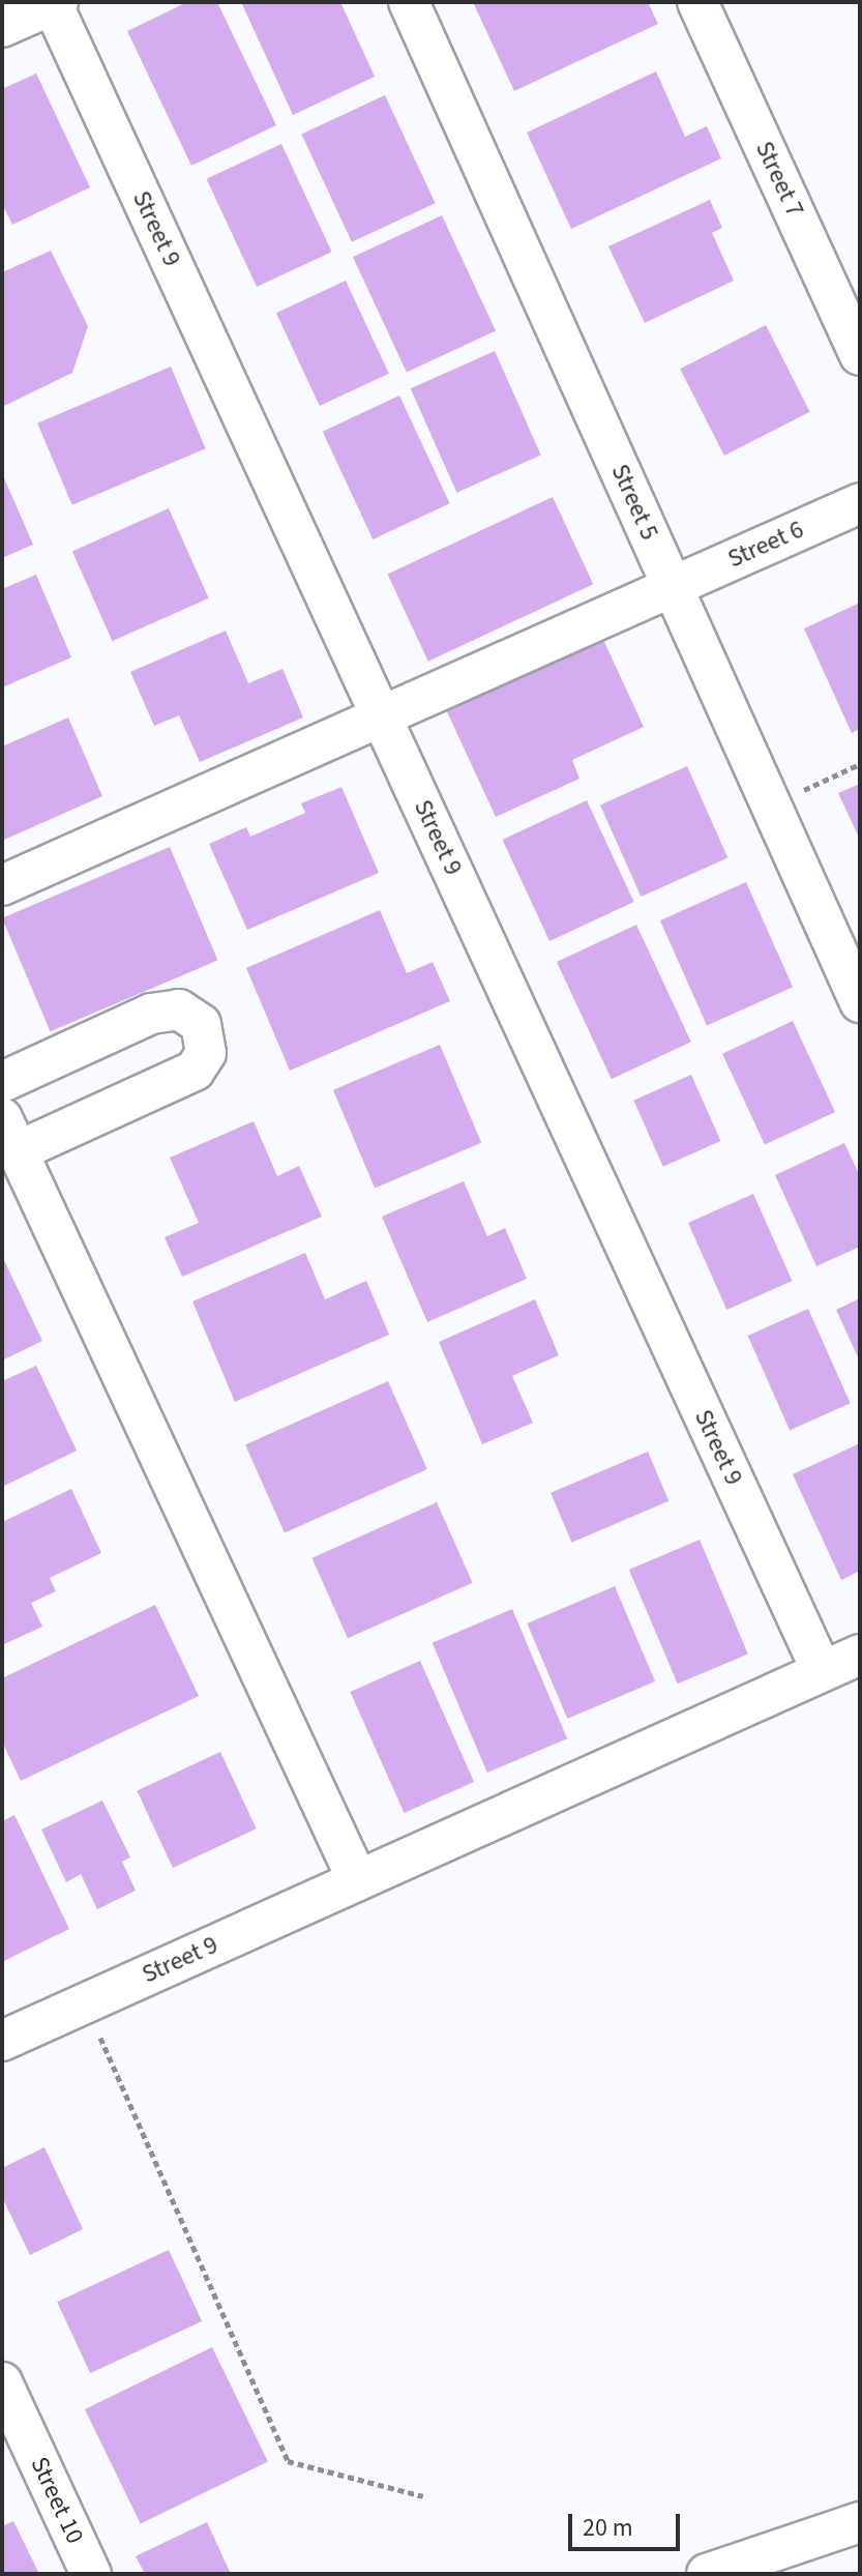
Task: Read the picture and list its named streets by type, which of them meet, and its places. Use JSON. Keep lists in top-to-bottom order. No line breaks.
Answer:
{"streets":{"street":["Street 7","Street 9","Street 5","Street 6","Street 10"]},"crossings":[["Street 9","Street 6"],["Street 5","Street 6"]],"scale_bar":"20 m"}
